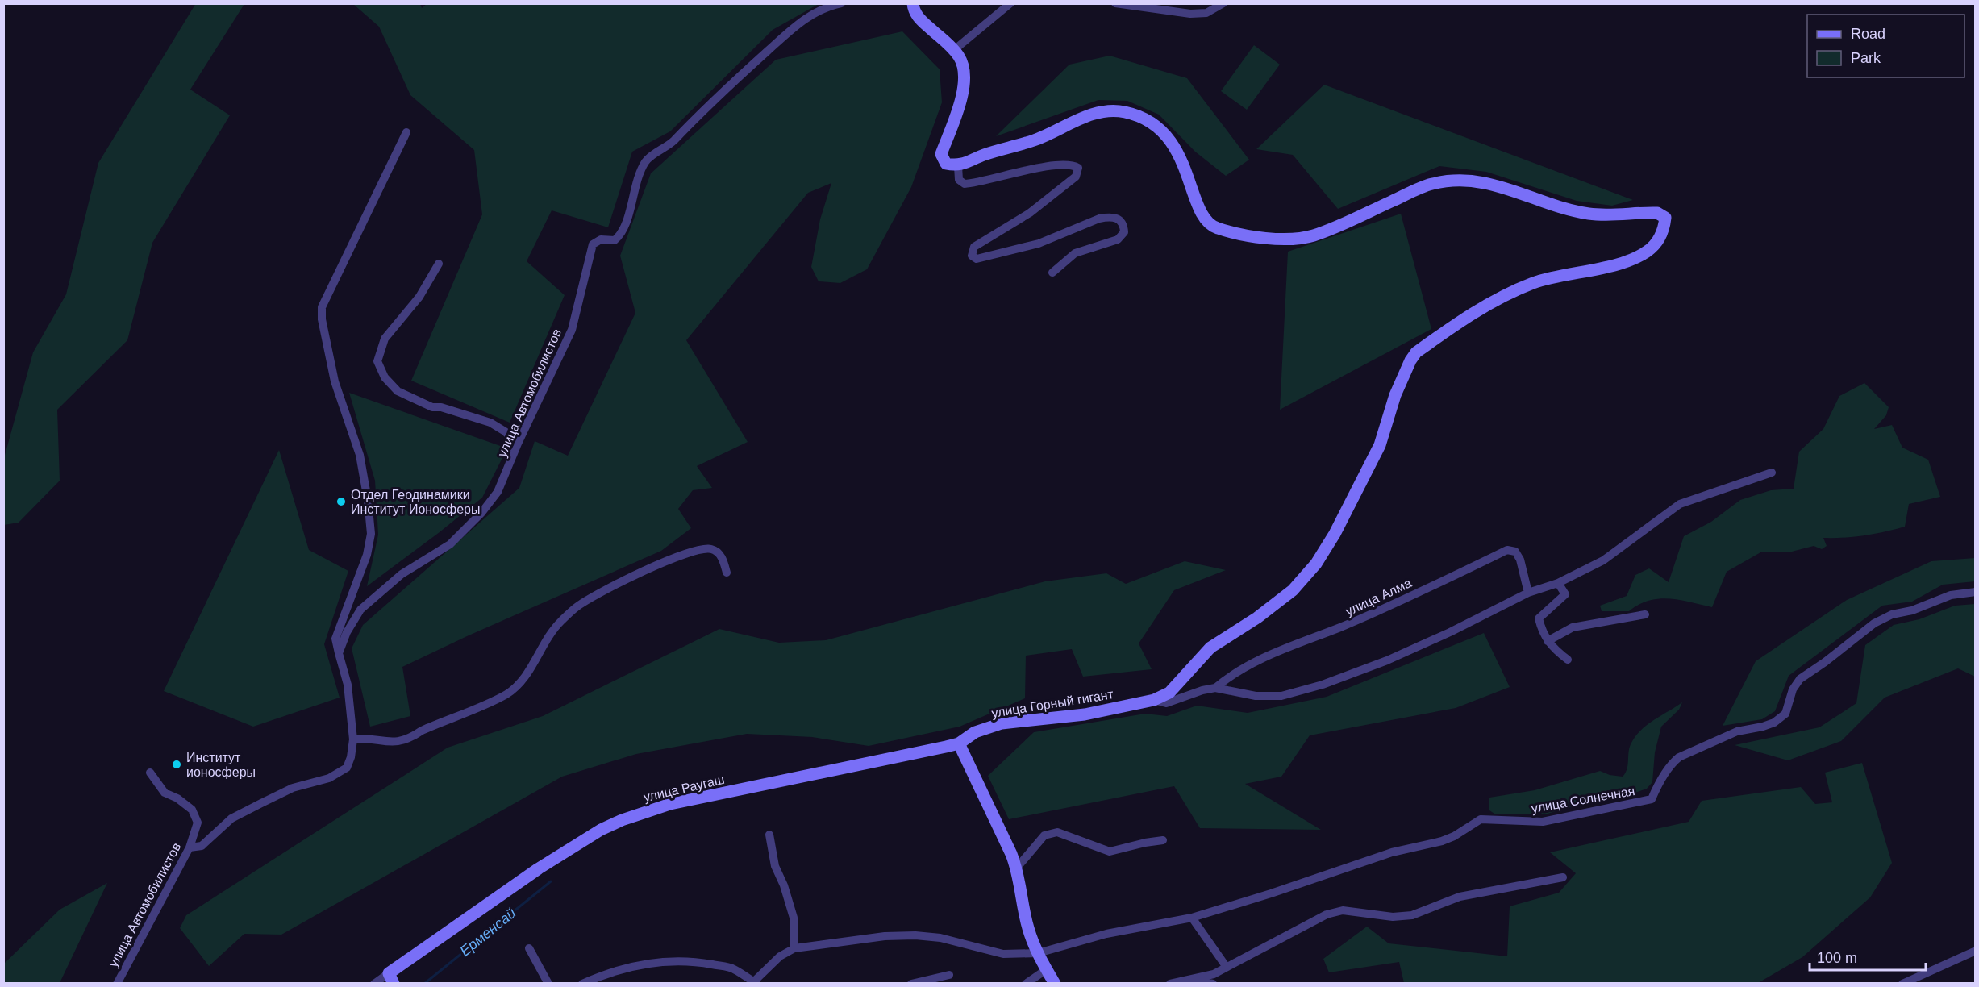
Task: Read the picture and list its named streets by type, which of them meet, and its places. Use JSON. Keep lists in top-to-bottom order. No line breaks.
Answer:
{"streets":{"street":["улица Автомобилистов","улица Алма","улица Горный гигант","улица Раугаш","улица Солнечная"]},"crossings":[["улица Горный гигант","улица Раугаш"]],"water":["Ерменсай"],"places":["Отдел Геодинамики Институт Ионосферы","Институт ионосферы"],"legend":["Road","Park"],"scale_bar":"100 m"}
